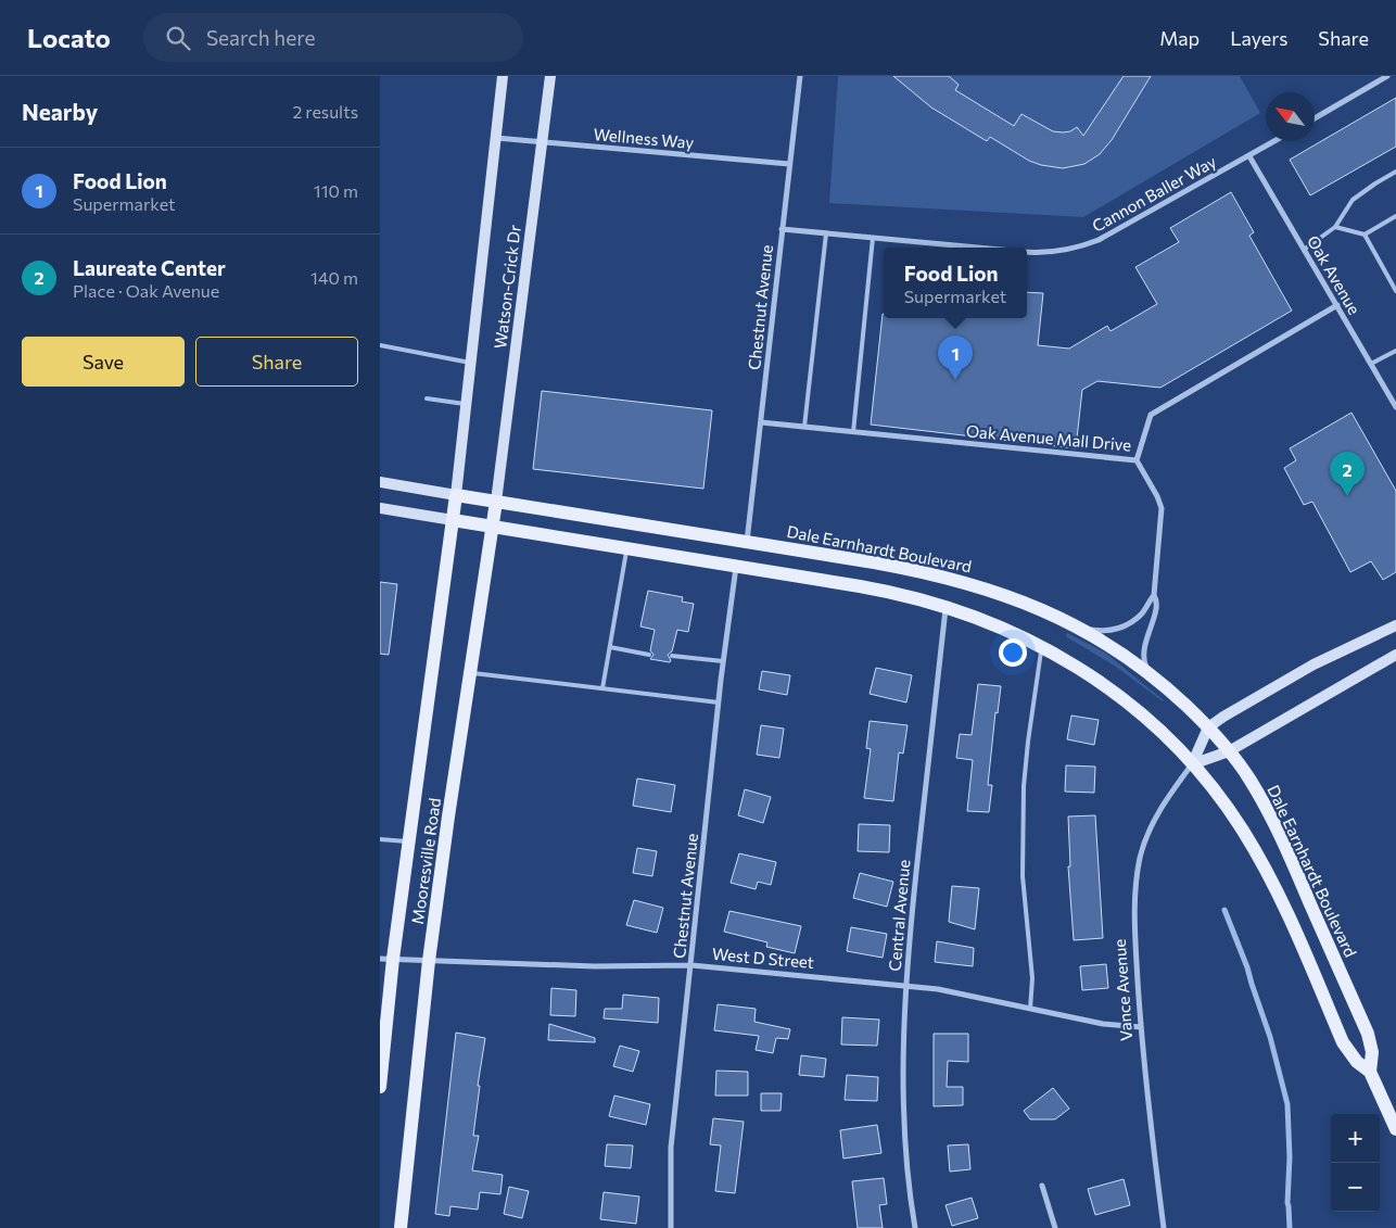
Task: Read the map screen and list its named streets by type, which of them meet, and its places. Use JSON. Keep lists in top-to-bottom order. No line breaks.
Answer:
{"streets":{"main road":["Watson-Crick Dr","Dale Earnhardt Boulevard","Mooresville Road","Vance Avenue"],"street":["Wellness Way","Cannon Baller Way","Oak Avenue","Chestnut Avenue","Oak Avenue Mall Drive","Central Avenue","West D Street"]},"crossings":[["Wellness Way","Watson-Crick Dr"],["Wellness Way","Chestnut Avenue"],["Cannon Baller Way","Oak Avenue"],["Oak Avenue","Oak Avenue Mall Drive"],["Watson-Crick Dr","Dale Earnhardt Boulevard"],["Watson-Crick Dr","Mooresville Road"],["Chestnut Avenue","Oak Avenue Mall Drive"],["Chestnut Avenue","Dale Earnhardt Boulevard"],["Chestnut Avenue","West D Street"],["Dale Earnhardt Boulevard","Mooresville Road"],["Dale Earnhardt Boulevard","Central Avenue"],["Dale Earnhardt Boulevard","Vance Avenue"],["Mooresville Road","West D Street"],["Central Avenue","West D Street"],["West D Street","Vance Avenue"]],"north":"top left","page":{"header":"Locato","search":"Search here","nav":["Map","Layers","Share"],"heading":["Nearby","2 results"],"list":[{"mark":"1","name":"Food Lion","note":"Supermarket","value":"110 m"},{"mark":"2","name":"Laureate Center","note":"Place · Oak Avenue","value":"140 m"}],"popup":["Food Lion","Supermarket"],"buttons":["Save","Share"],"pins":["1","2"],"map_buttons":["+","−"]}}
